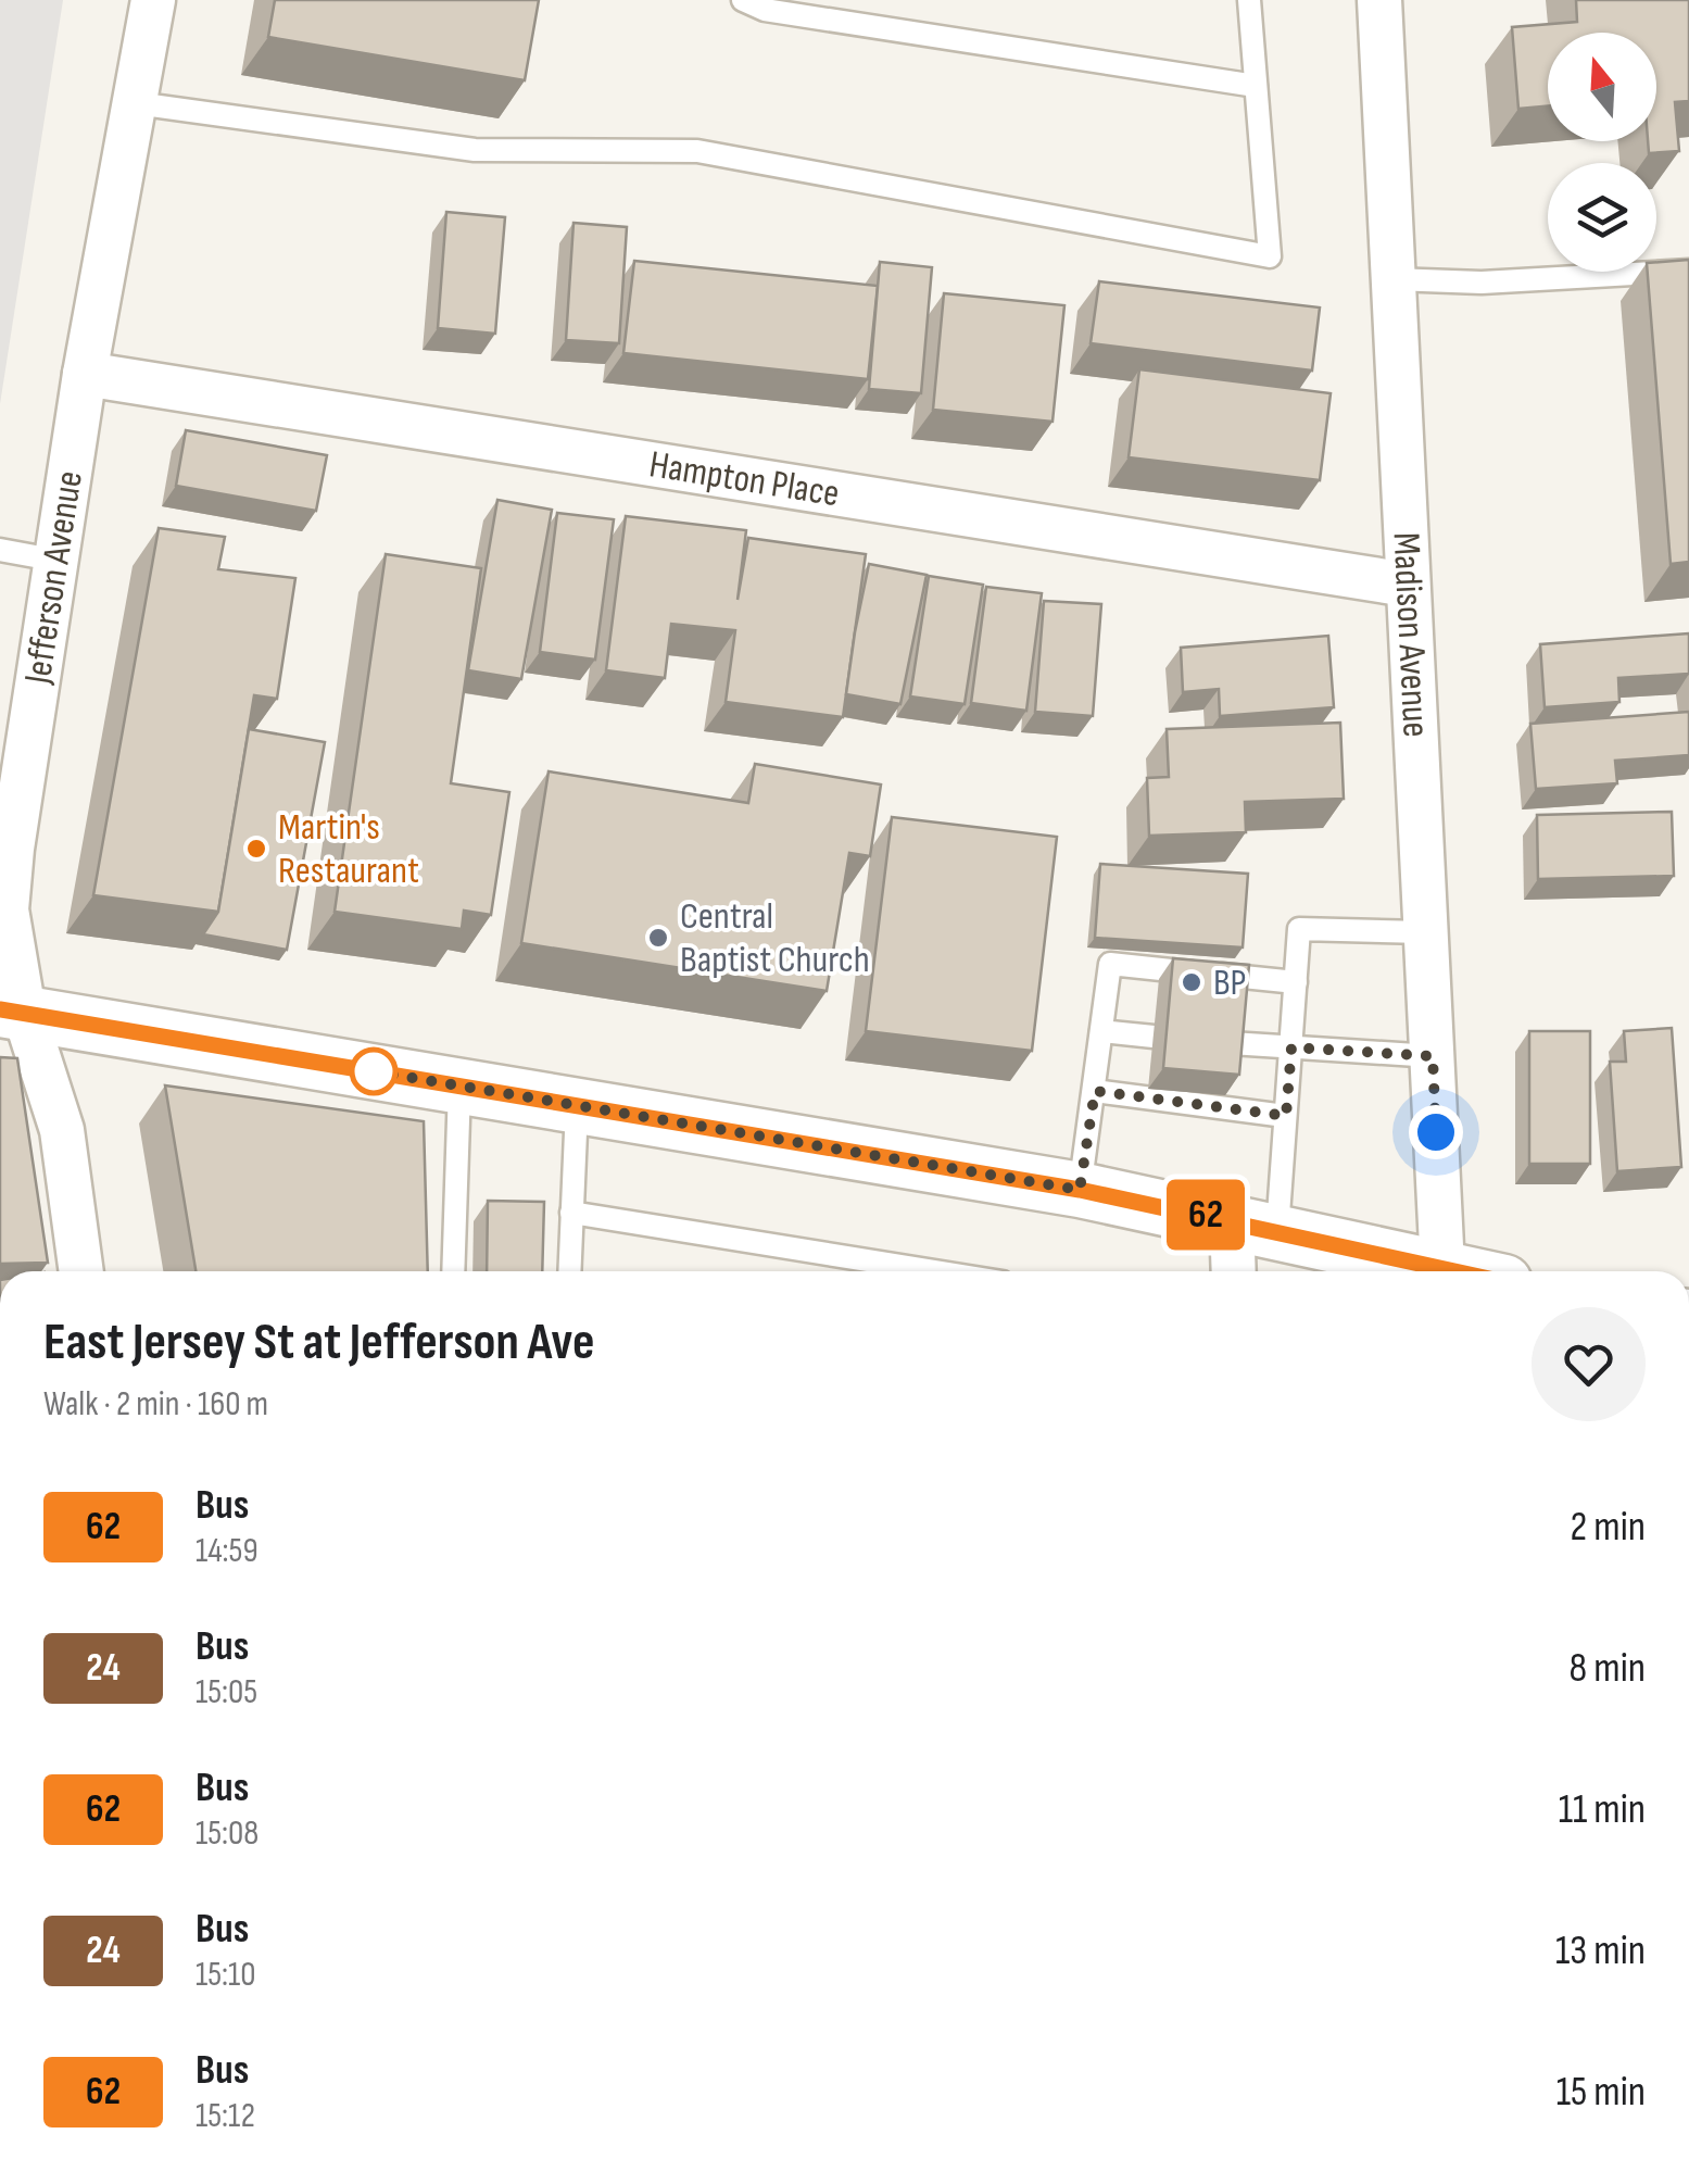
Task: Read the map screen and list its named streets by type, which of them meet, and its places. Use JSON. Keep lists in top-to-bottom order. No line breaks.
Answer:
{"streets":{"street":["Hampton Place","Jefferson Avenue","Madison Avenue"]},"crossings":[["Hampton Place","Jefferson Avenue"],["Hampton Place","Madison Avenue"]],"places":["Martin's Restaurant","Central Baptist Church","BP"],"lines":["bus line 62"],"north":"top","page":{"on_map":"62","heading":["East Jersey St at Jefferson Ave","Walk · 2 min · 160 m"],"list":[{"mark":"62","name":"Bus","note":"14:59","value":"2 min"},{"mark":"24","name":"Bus","note":"15:05","value":"8 min"},{"mark":"62","name":"Bus","note":"15:08","value":"11 min"},{"mark":"24","name":"Bus","note":"15:10","value":"13 min"},{"mark":"62","name":"Bus","note":"15:12","value":"15 min"}]}}
